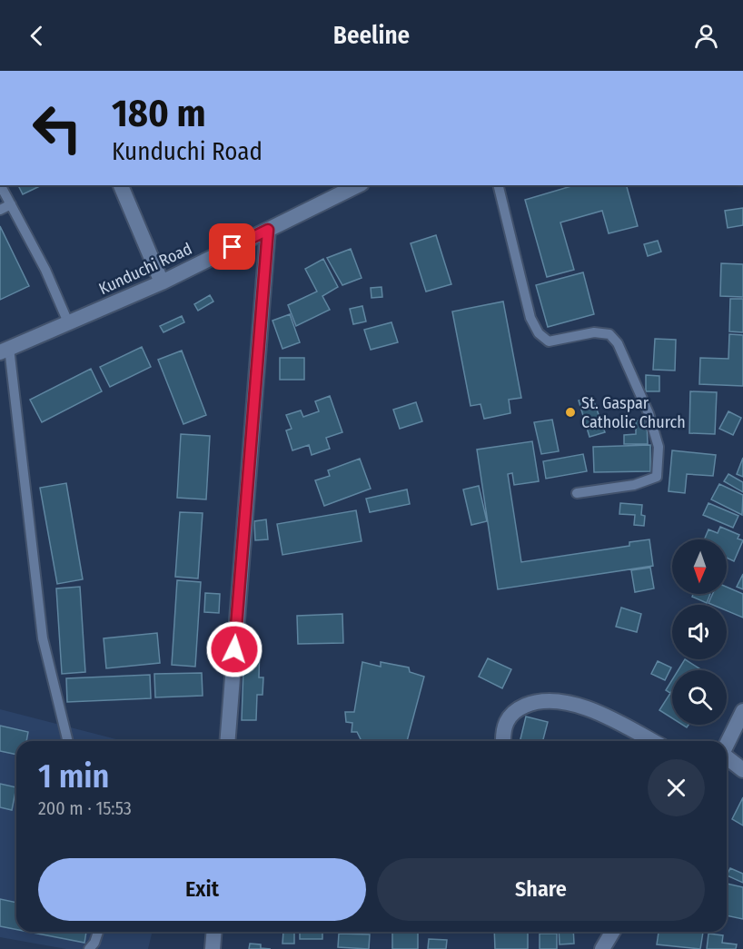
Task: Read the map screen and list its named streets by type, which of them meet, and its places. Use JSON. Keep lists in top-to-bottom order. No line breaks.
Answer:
{"streets":{"street":["Kunduchi Road"]},"places":["St. Gaspar Catholic Church"],"north":"bottom","page":{"header":"Beeline","turn":["180 m","Kunduchi Road"],"heading":["1 min","200 m · 15:53"],"buttons":["Exit","Share"]}}
